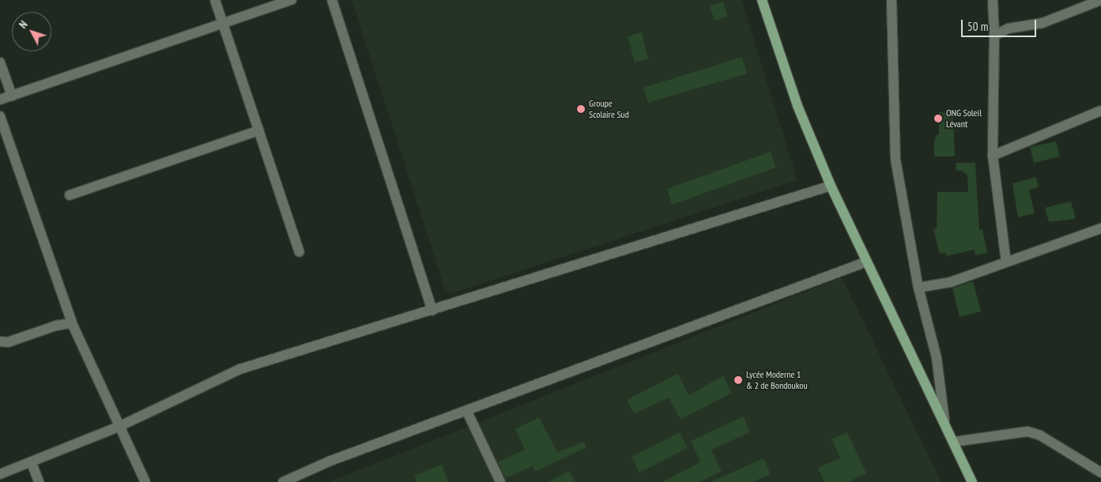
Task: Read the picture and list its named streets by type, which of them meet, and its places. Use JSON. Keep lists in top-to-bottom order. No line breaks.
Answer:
{"places":["Groupe Scolaire Sud","ONG Soleil Lévant","Lycée Moderne 1 & 2 de Bondoukou"],"scale_bar":"50 m","north":"top left"}
